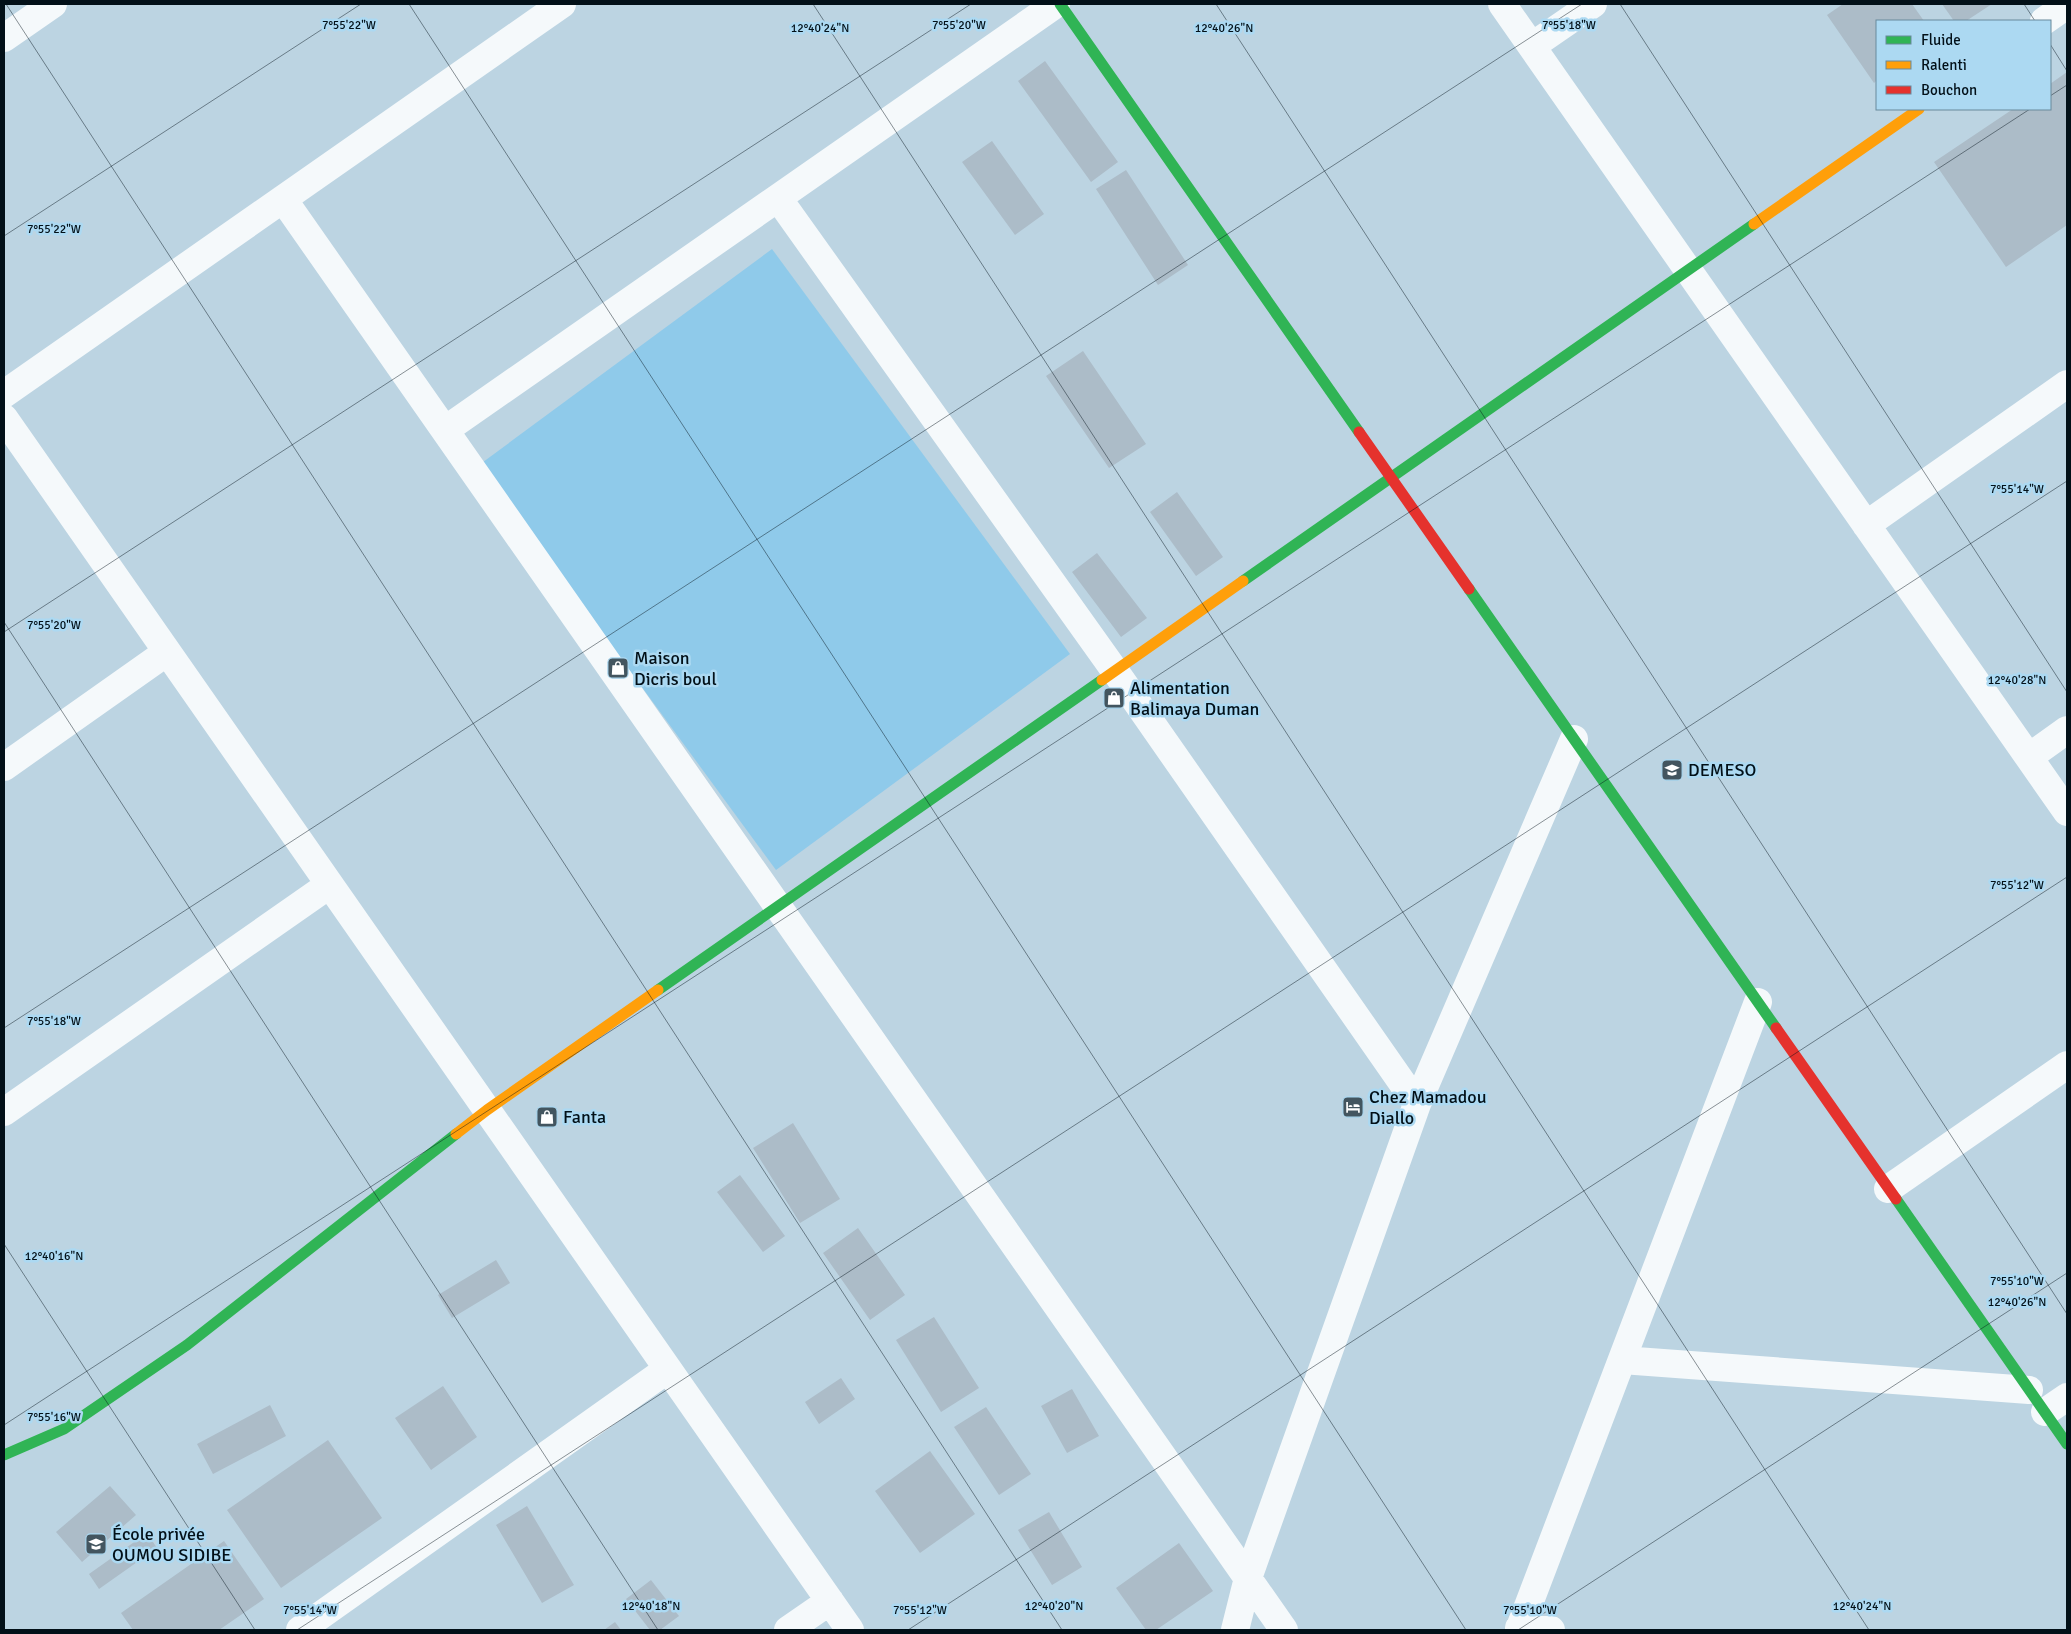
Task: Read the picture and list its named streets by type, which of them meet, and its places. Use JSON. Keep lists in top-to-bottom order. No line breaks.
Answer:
{"places":{"shop":["Maison Dicris boul","Alimentation Balimaya Duman","Fanta"],"school or university":["DEMESO","École privée OUMOU SIDIBE"],"hotel":["Chez Mamadou Diallo"]},"legend":["Fluide","Ralenti","Bouchon"],"coordinates":["7°55'22\"W","7°55'20\"W","7°55'18\"W","12°40'26\"N","12°40'24\"N","7°55'14\"W","12°40'28\"N","7°55'12\"W","12°40'16\"N","7°55'10\"W","7°55'16\"W","12°40'18\"N","12°40'20\"N"]}
